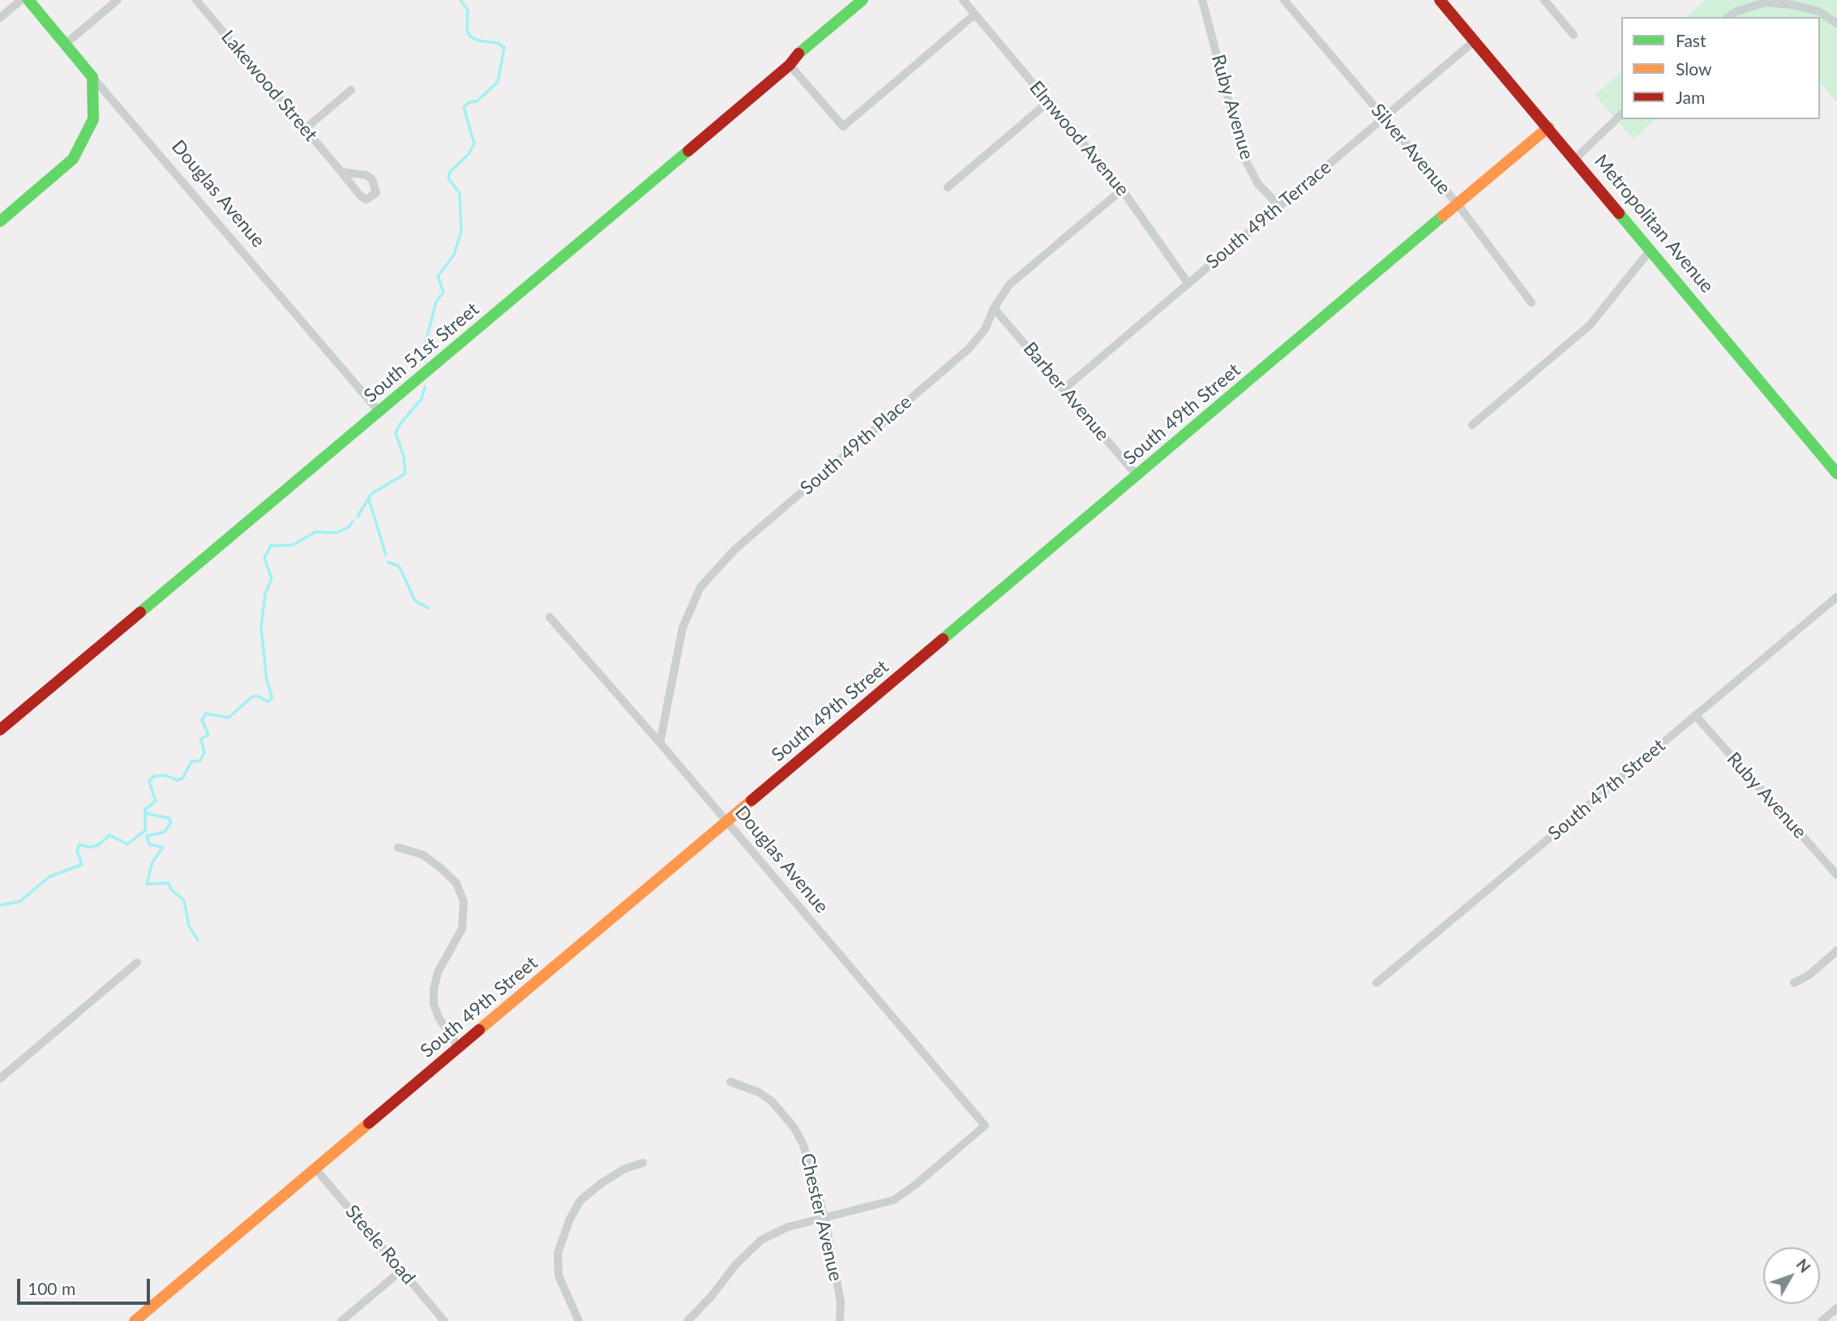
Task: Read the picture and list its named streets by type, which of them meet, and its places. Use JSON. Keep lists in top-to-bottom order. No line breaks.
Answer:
{"streets":{"street":["Lakewood Street","Ruby Avenue","Elmwood Avenue","Silver Avenue","Douglas Avenue","South 49th Terrace","Metropolitan Avenue","South 51st Street","Barber Avenue","South 49th Street","South 49th Place","South 47th Street","Chester Avenue","Steele Road"]},"crossings":[["Ruby Avenue","South 49th Terrace"],["Ruby Avenue","South 47th Street"],["Elmwood Avenue","South 49th Terrace"],["Elmwood Avenue","South 49th Place"],["Silver Avenue","South 49th Terrace"],["Silver Avenue","South 49th Street"],["Douglas Avenue","South 51st Street"],["Douglas Avenue","South 49th Street"],["Douglas Avenue","South 49th Place"],["Douglas Avenue","Chester Avenue"],["South 49th Terrace","Metropolitan Avenue"],["South 49th Terrace","Barber Avenue"],["Metropolitan Avenue","South 49th Street"],["Barber Avenue","South 49th Street"],["Barber Avenue","South 49th Place"],["South 49th Street","Steele Road"]],"legend":["Fast","Slow","Jam"],"scale_bar":"100 m","north":"top right"}
